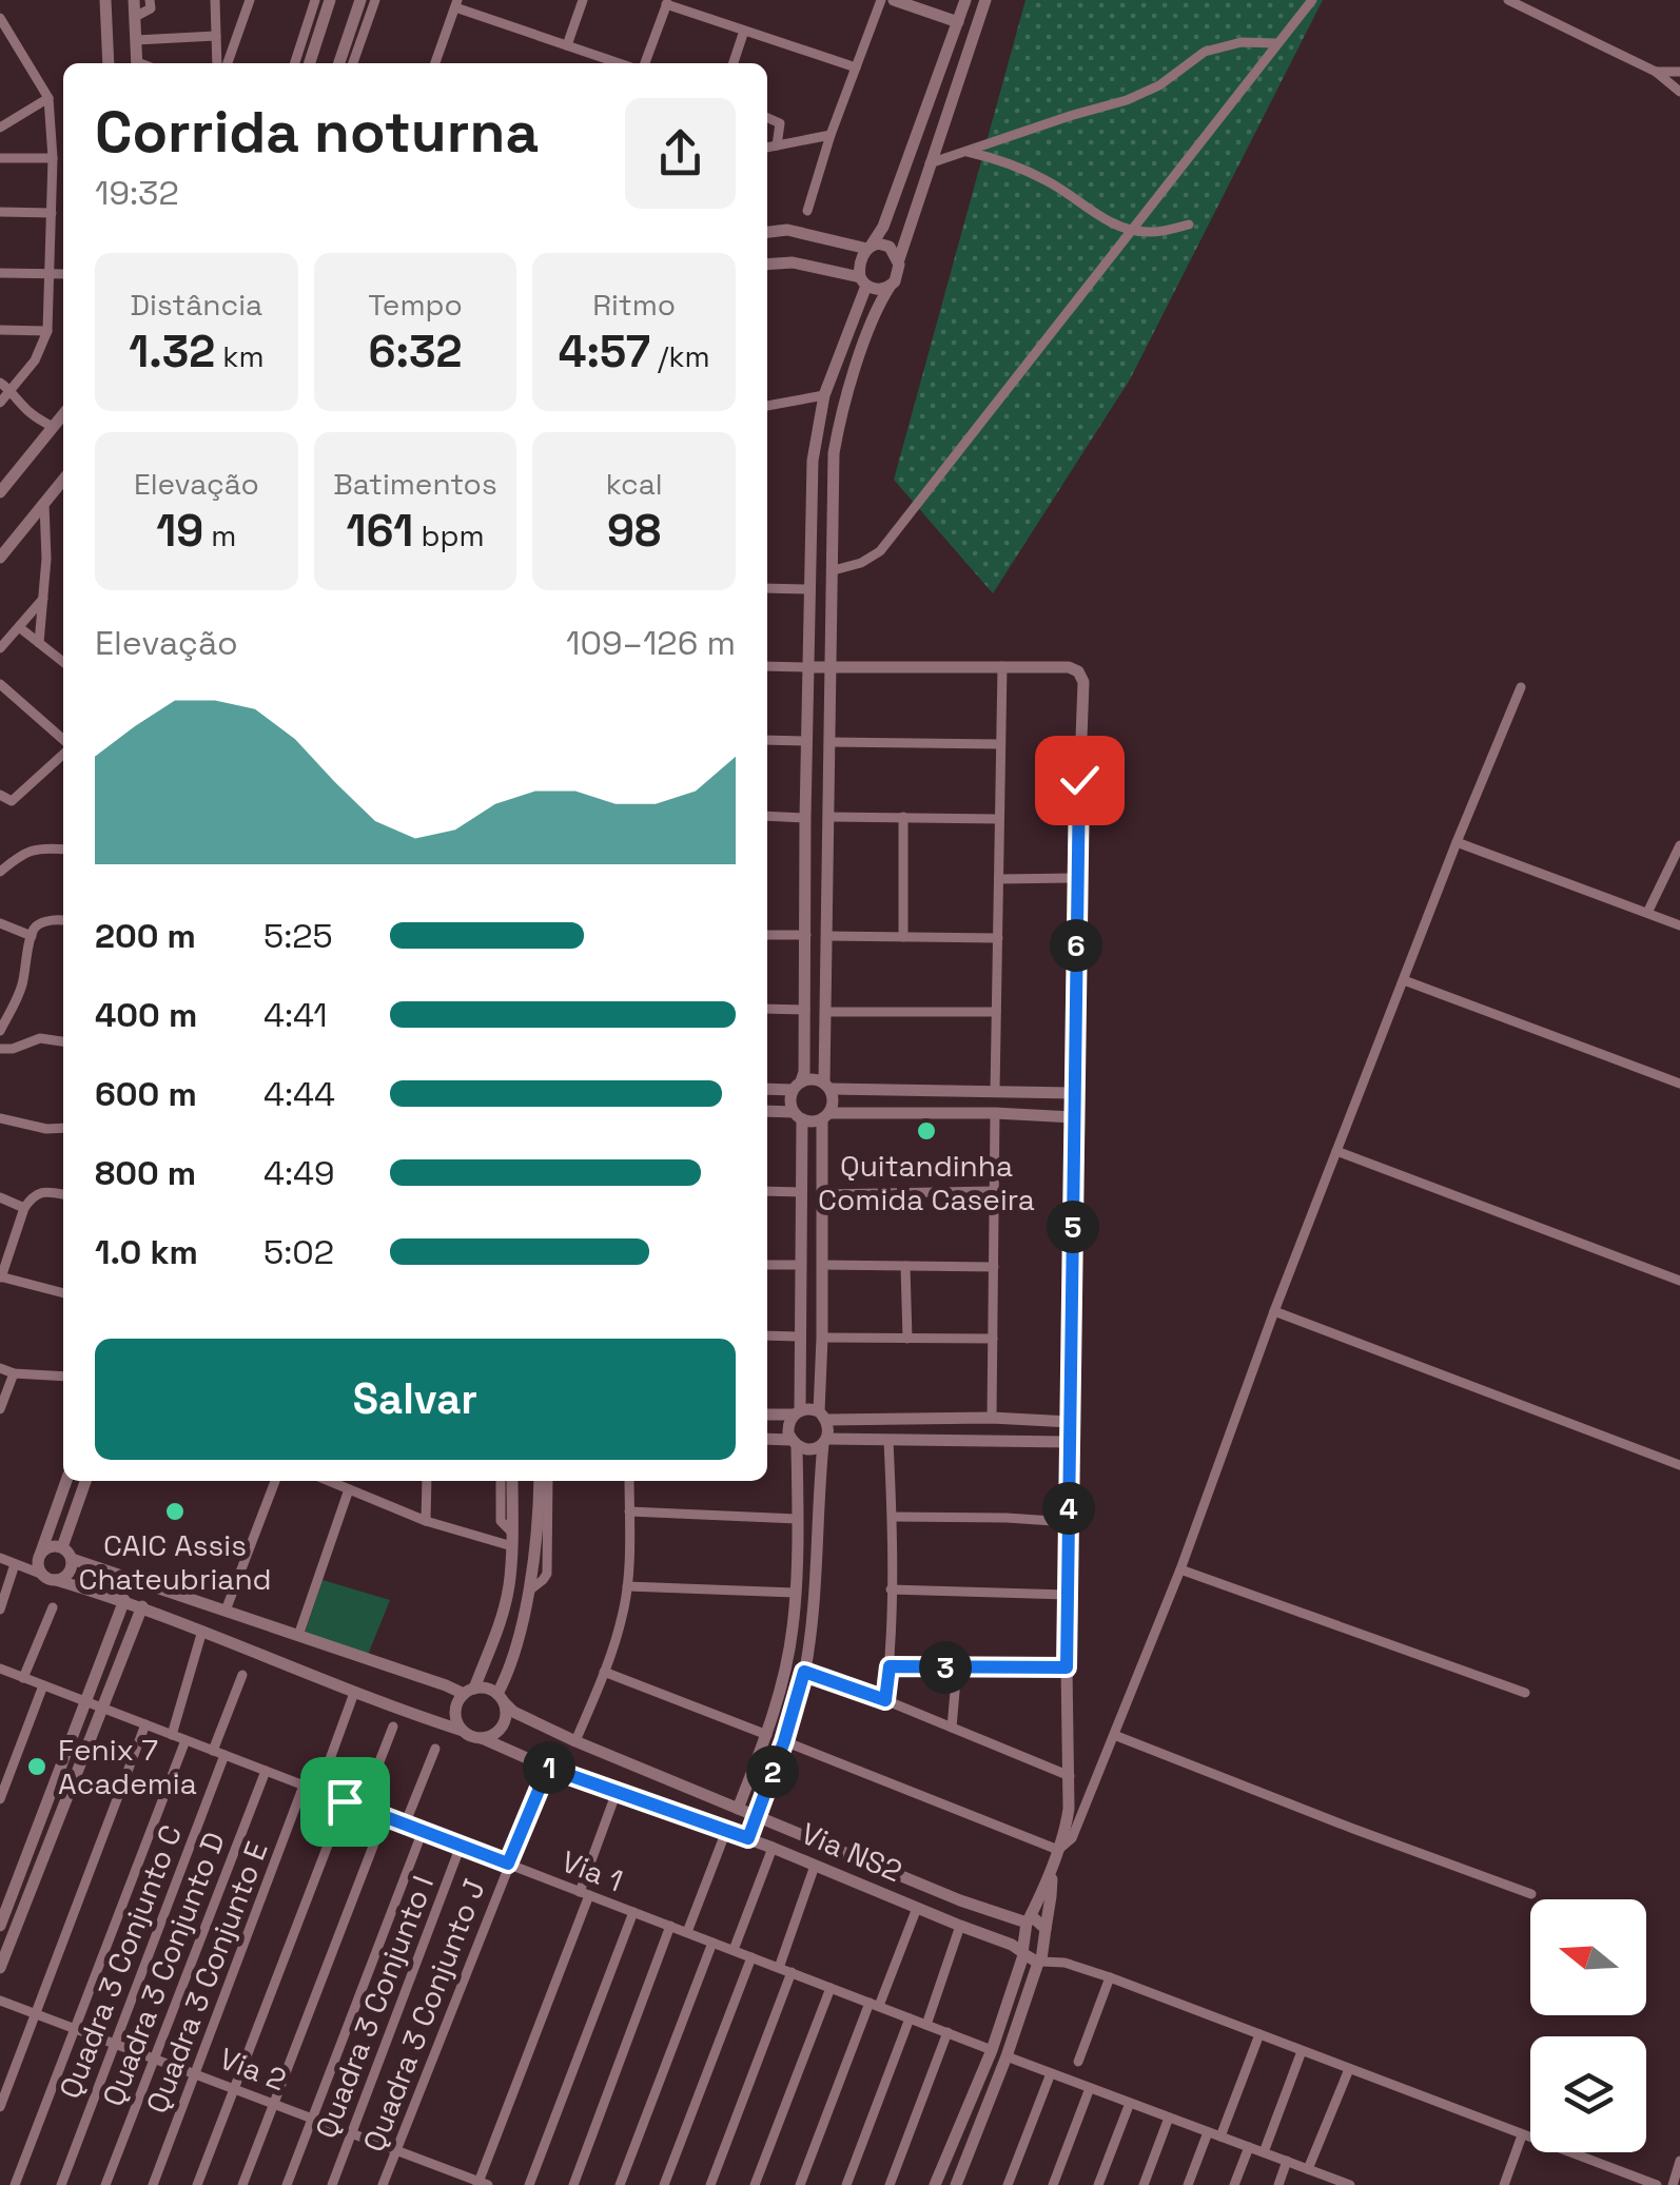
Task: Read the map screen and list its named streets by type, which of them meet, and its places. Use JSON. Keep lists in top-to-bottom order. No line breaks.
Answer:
{"streets":{"street":["Via NS2","Via 1","Quadra 3 Conjunto C","Quadra 3 Conjunto D","Quadra 3 Conjunto E","Quadra 3 Conjunto I","Quadra 3 Conjunto J","Via 2"]},"crossings":[["Via NS2","Quadra 3 Conjunto J"],["Via 1","Quadra 3 Conjunto C"],["Via 1","Quadra 3 Conjunto D"],["Via 1","Quadra 3 Conjunto E"],["Via 1","Quadra 3 Conjunto I"],["Via 1","Quadra 3 Conjunto J"],["Quadra 3 Conjunto C","Via 2"],["Quadra 3 Conjunto D","Via 2"],["Quadra 3 Conjunto E","Via 2"],["Quadra 3 Conjunto I","Via 2"],["Quadra 3 Conjunto J","Via 2"]],"places":["Quitandinha Comida Caseira","CAIC Assis Chateubriand","Fenix 7 Academia"],"north":"left","page":{"heading":["Corrida noturna","19:32"],"stats":[["Distância","1.32 km"],["Tempo","6:32"],["Ritmo","4:57 /km"],["Elevação","19 m"],["Batimentos","161 bpm"],["kcal","98"]],"chart":["Elevação","109–126 m"],"list":[{"name":"200 m","note":"5:25"},{"name":"400 m","note":"4:41"},{"name":"600 m","note":"4:44"},{"name":"800 m","note":"4:49"},{"name":"1.0 km","note":"5:02"}],"pins":["6","5","4","3","1","2"],"buttons":"Salvar"}}
